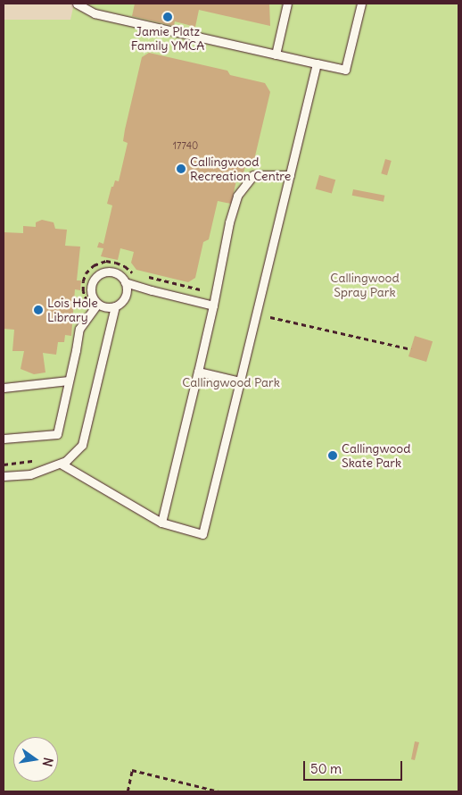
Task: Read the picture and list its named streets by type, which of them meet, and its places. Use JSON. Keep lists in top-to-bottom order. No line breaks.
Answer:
{"parks":["Callingwood Spray Park","Callingwood Park"],"places":["Jamie Platz Family YMCA","Callingwood Recreation Centre","Lois Hole Library","Callingwood Skate Park"],"house_numbers":["17740"],"scale_bar":"50 m","north":"right"}
